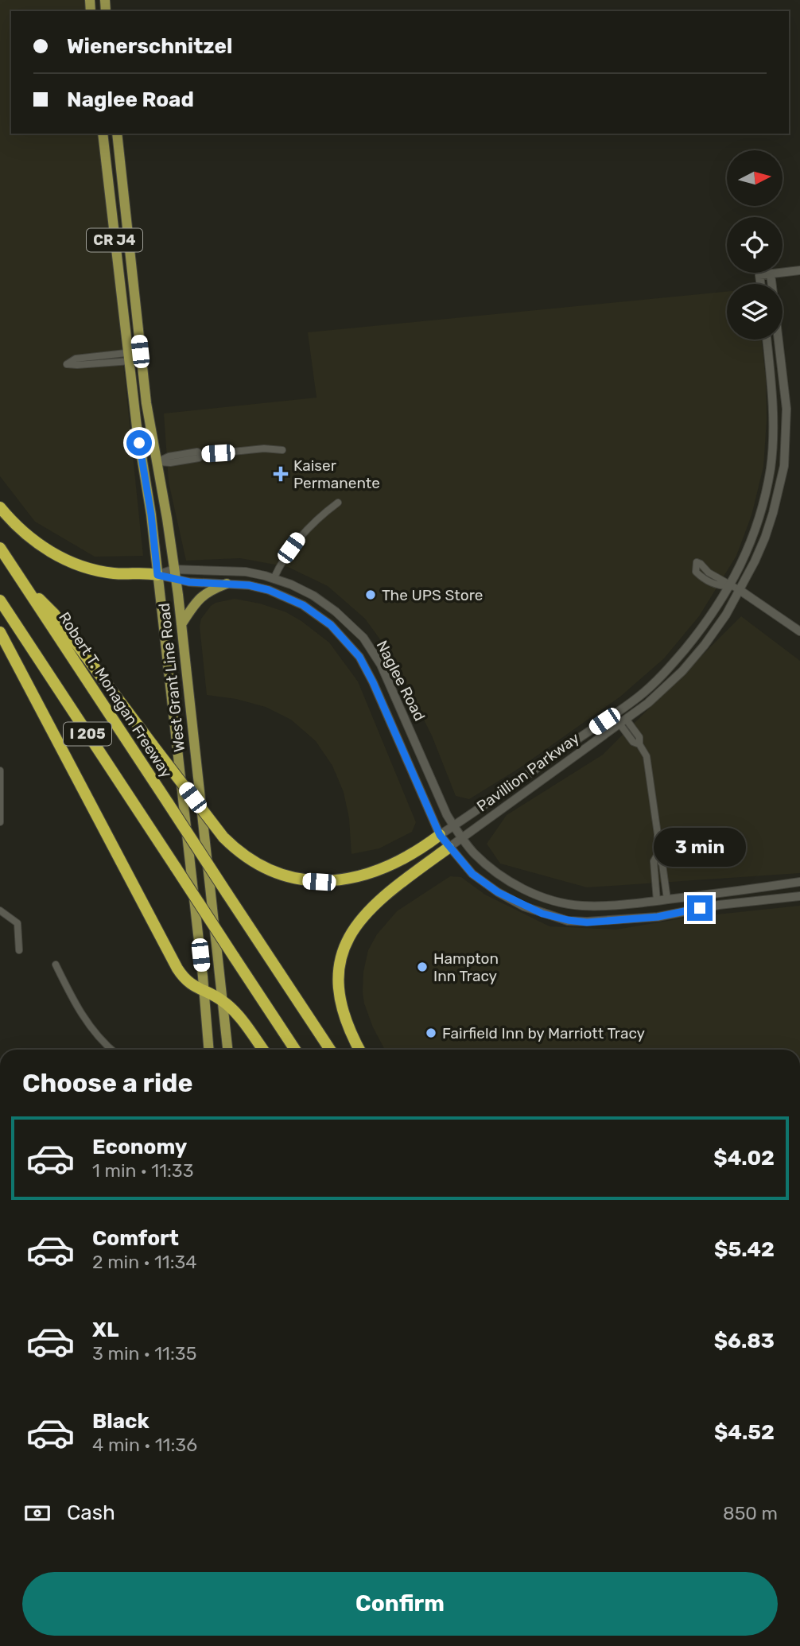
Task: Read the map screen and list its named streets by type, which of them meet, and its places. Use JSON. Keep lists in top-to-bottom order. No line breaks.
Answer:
{"streets":{"highway":["Robert T. Monagan Freeway","I 205"],"main road":["CR J4","West Grant Line Road","Naglee Road","Pavillion Parkway"]},"crossings":[["West Grant Line Road","Naglee Road"],["Naglee Road","Pavillion Parkway"]],"places":{"health":["Kaiser Permanente"],"other":["The UPS Store","Hampton Inn Tracy","Fairfield Inn by Marriott Tracy"]},"north":"right","page":{"banner":["Wienerschnitzel","Naglee Road"],"bubble":"3 min","heading":"Choose a ride","list":[{"name":"Economy","note":"1 min · 11:33","value":"$4.02"},{"name":"Comfort","note":"2 min · 11:34","value":"$5.42"},{"name":"XL","note":"3 min · 11:35","value":"$6.83"},{"name":"Black","note":"4 min · 11:36","value":"$4.52"}],"pay":["Cash","850 m"],"buttons":"Confirm"}}
